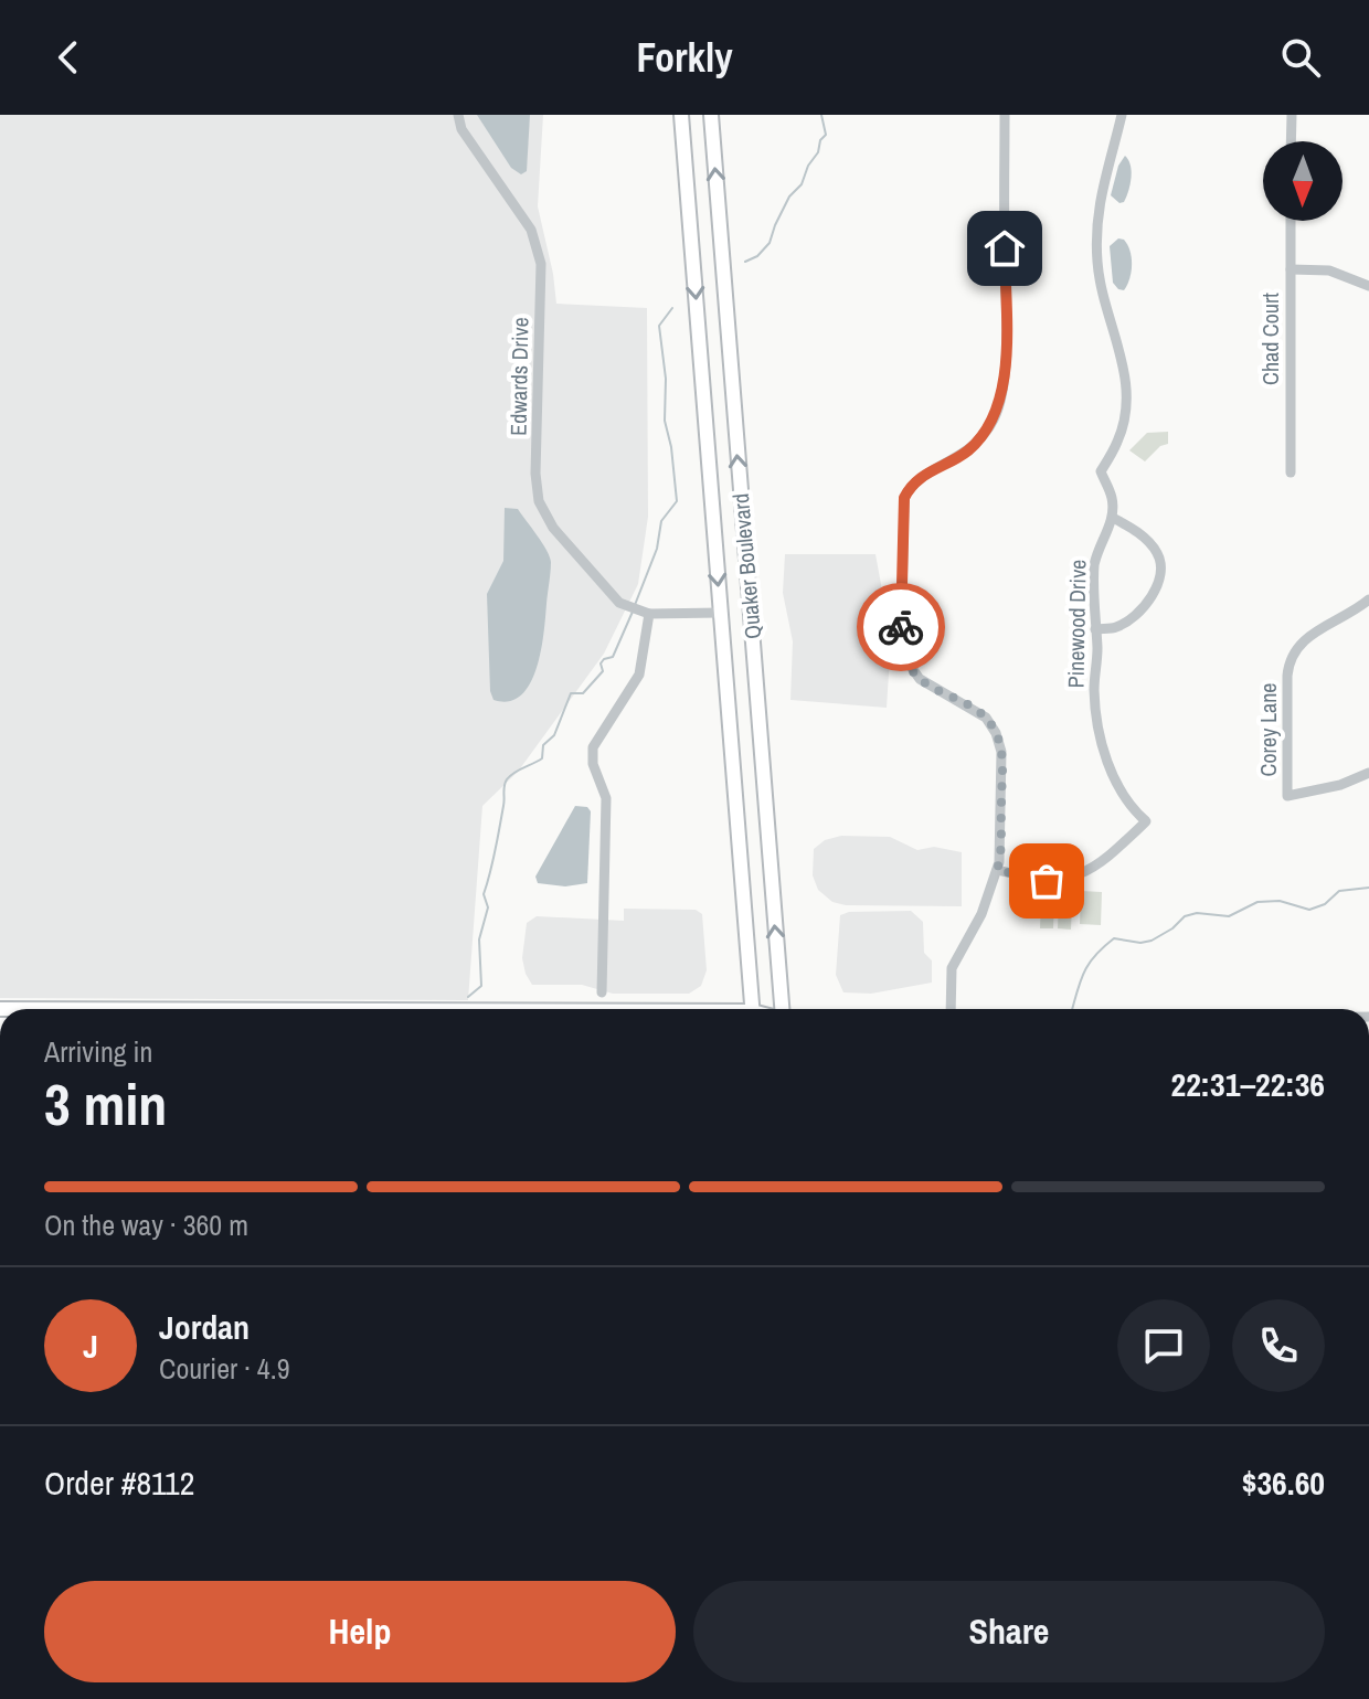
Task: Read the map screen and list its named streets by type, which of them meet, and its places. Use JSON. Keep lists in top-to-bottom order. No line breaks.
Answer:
{"streets":{"main road":["Quaker Boulevard"],"street":["Chad Court","Edwards Drive","Pinewood Drive","Corey Lane"]},"crossings":[["Edwards Drive","Quaker Boulevard"]],"north":"bottom","page":{"header":"Forkly","heading":["3 min","Arriving in","22:31–22:36"],"panel":["Jordan","Courier · 4.9","Order #8112","$36.60"],"bar":"On the way · 360 m","round":"J","buttons":["Help","Share"]}}
